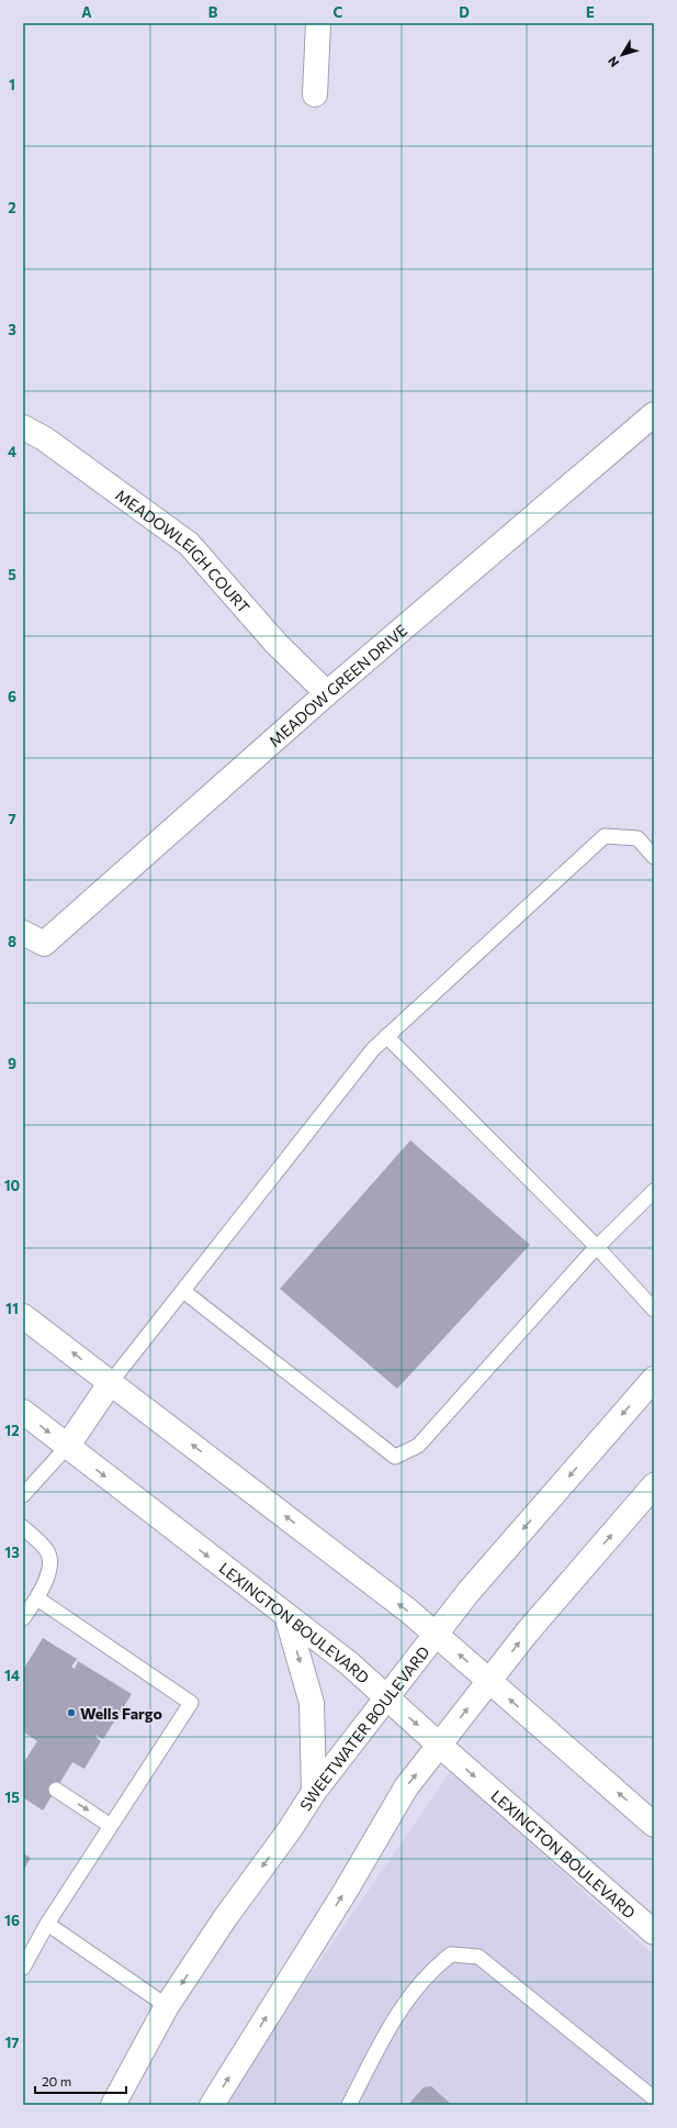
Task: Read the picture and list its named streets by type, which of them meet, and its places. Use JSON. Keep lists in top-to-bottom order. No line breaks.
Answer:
{"streets":{"main road":["MEADOWLEIGH COURT","MEADOW GREEN DRIVE","LEXINGTON BOULEVARD","SWEETWATER BOULEVARD"]},"crossings":[["MEADOWLEIGH COURT","MEADOW GREEN DRIVE"],["LEXINGTON BOULEVARD","SWEETWATER BOULEVARD"]],"places":["Wells Fargo"],"scale_bar":"20 m","north":"bottom left","grid":{"columns":["A","B","C","D","E"],"rows":["1","2","3","4","5","6","7","8","9","10","11","12","13","14","15","16","17"]}}
